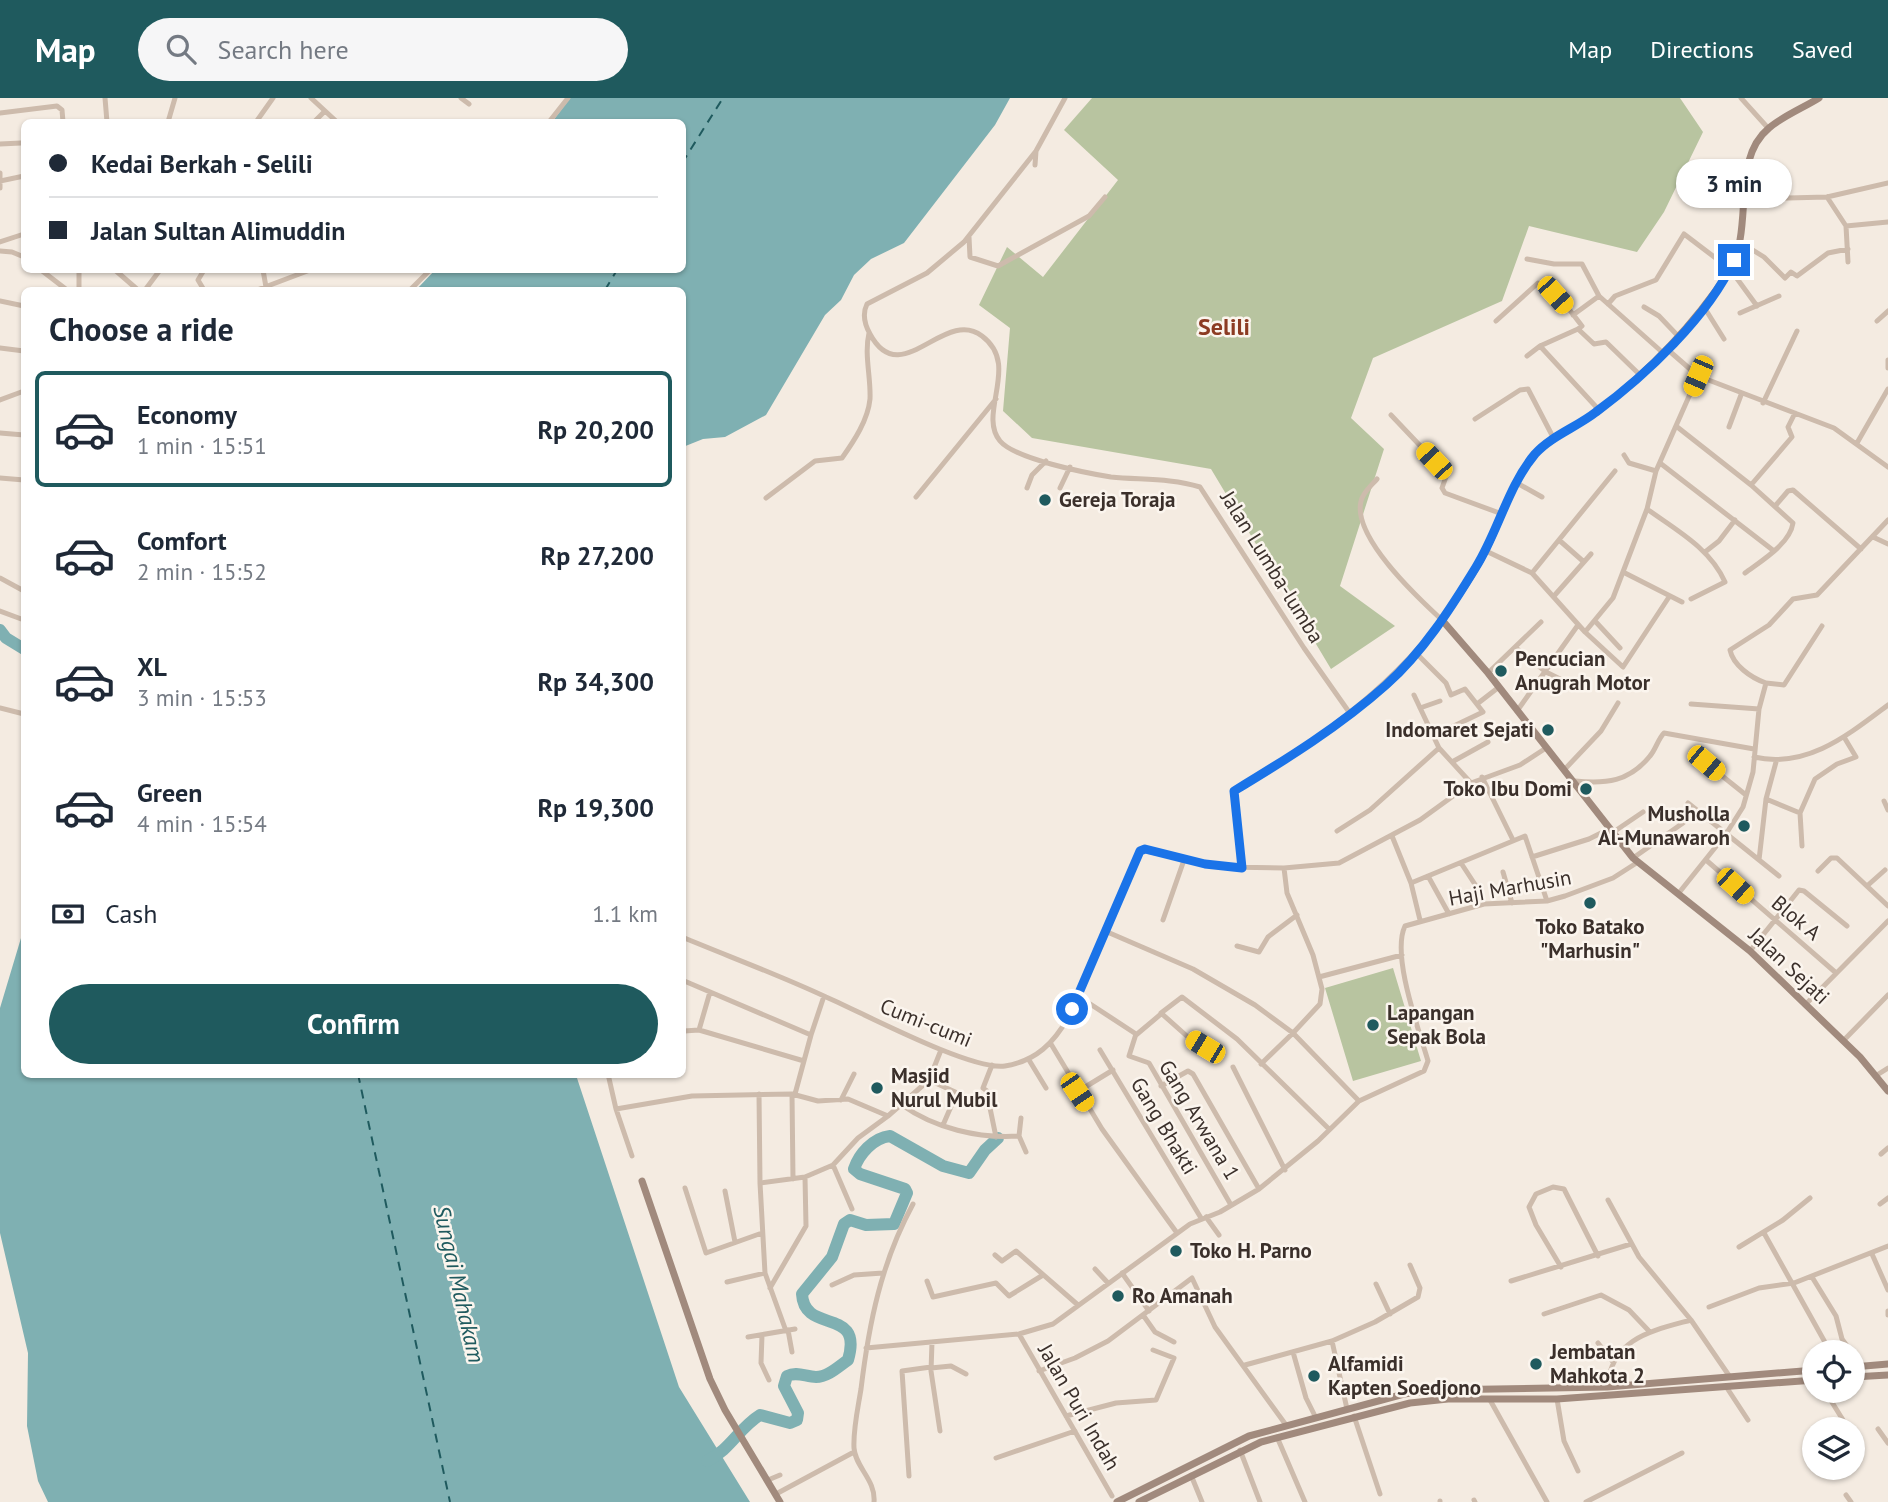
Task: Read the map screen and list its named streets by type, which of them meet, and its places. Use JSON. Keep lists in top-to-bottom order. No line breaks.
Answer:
{"streets":{"main road":["Jalan Sejati"],"street":["Jalan Lumba-lumba","Haji Marhusin","Blok A","Cumi-cumi","Gang Arwana 1","Gang Bhakti","Jalan Puri Indah"]},"crossings":[["Haji Marhusin","Jalan Sejati"],["Jalan Sejati","Cumi-cumi"]],"districts":["Selili"],"water":["Sungai Mahakam"],"places":["Gereja Toraja","Pencucian Anugrah Motor","Indomaret Sejati","Toko Ibu Domi","Musholla Al-Munawaroh","Toko Batako \"Marhusin\"","Lapangan Sepak Bola","Masjid Nurul Mubil","Toko H. Parno","Ro Amanah","Jembatan Mahkota 2","Alfamidi Kapten Soedjono"],"page":{"header":"Map","search":"Search here","nav":["Map","Directions","Saved"],"banner":["Kedai Berkah - Selili","Jalan Sultan Alimuddin"],"bubble":"3 min","heading":"Choose a ride","list":[{"name":"Economy","note":"1 min · 15:51","value":"Rp 20,200"},{"name":"Comfort","note":"2 min · 15:52","value":"Rp 27,200"},{"name":"XL","note":"3 min · 15:53","value":"Rp 34,300"},{"name":"Green","note":"4 min · 15:54","value":"Rp 19,300"}],"pay":["Cash","1.1 km"],"buttons":"Confirm"}}
